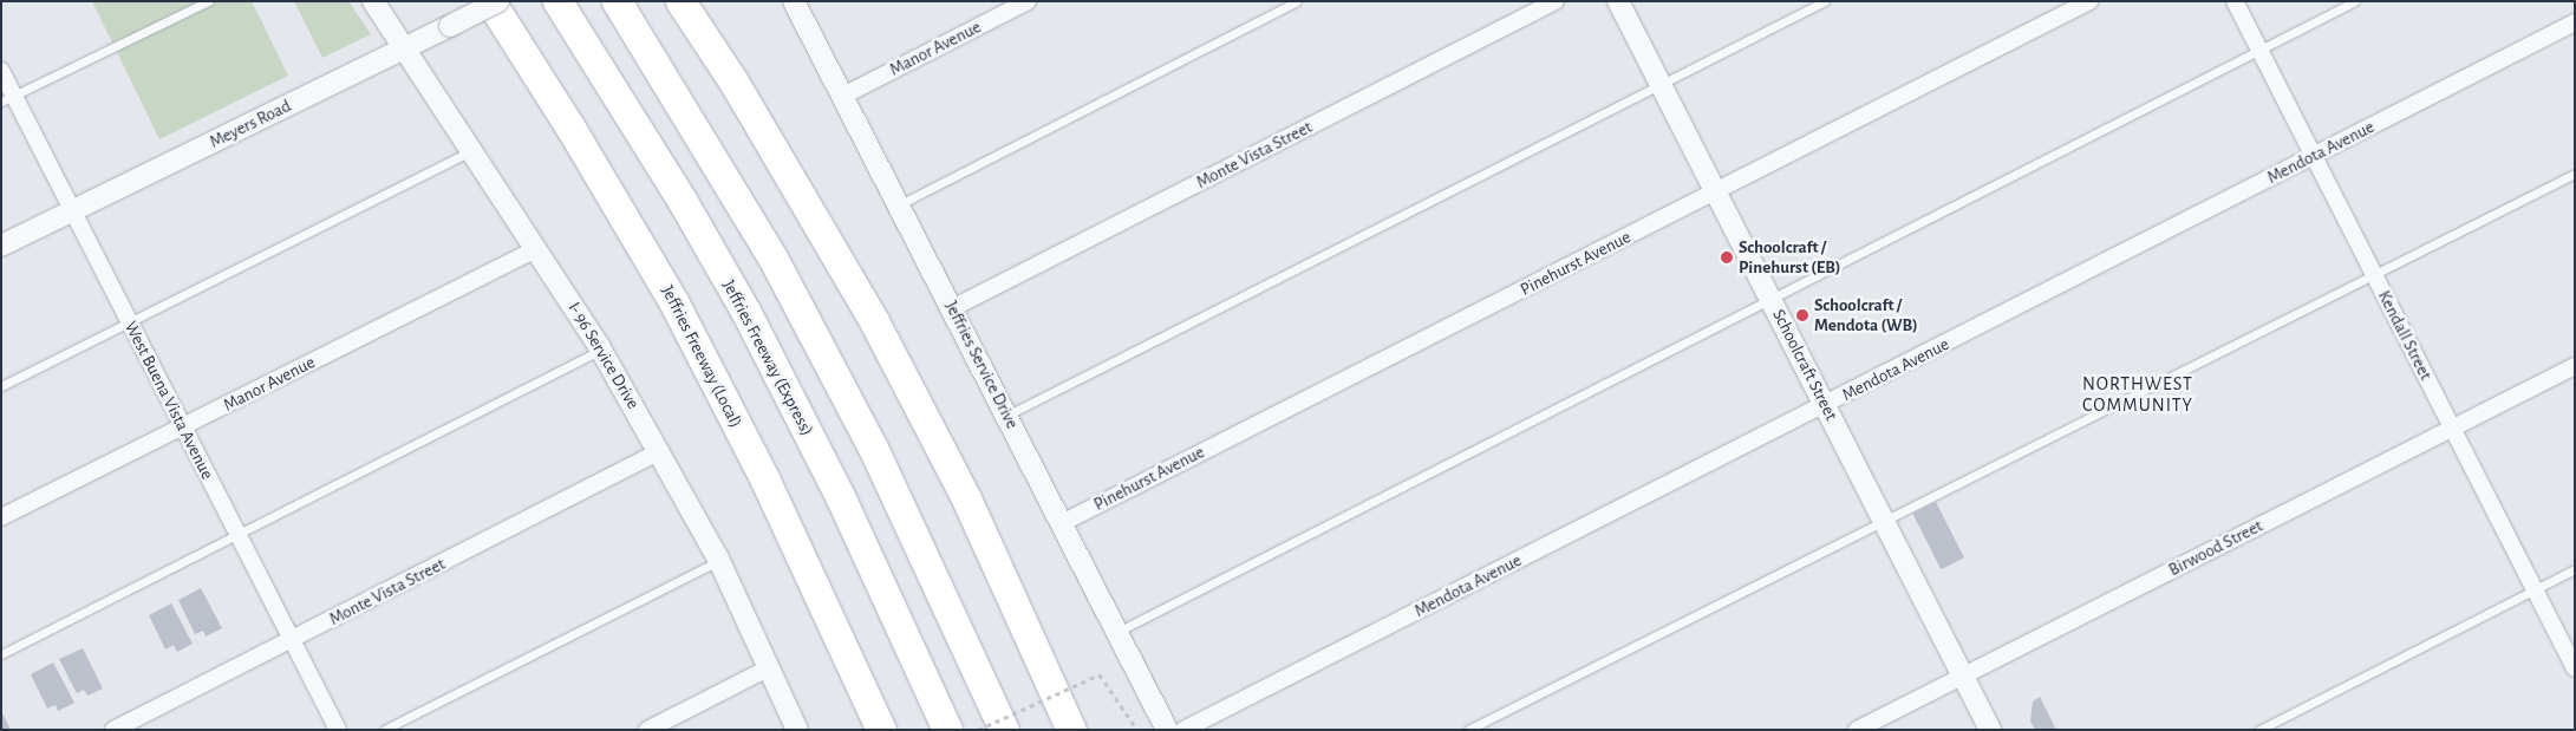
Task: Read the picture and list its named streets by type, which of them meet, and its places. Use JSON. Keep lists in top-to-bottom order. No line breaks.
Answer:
{"streets":{"highway":["Jeffries Freeway (Local)","Jeffries Freeway (Express)"],"street":["Manor Avenue","Meyers Road","Mendota Avenue","Monte Vista Street","Pinehurst Avenue","Kendall Street","I- 96 Service Drive","Jeffries Service Drive","Schoolcraft Street","West Buena Vista Avenue","Birwood Street"]},"crossings":[["Manor Avenue","I- 96 Service Drive"],["Manor Avenue","Jeffries Service Drive"],["Manor Avenue","West Buena Vista Avenue"],["Meyers Road","I- 96 Service Drive"],["Meyers Road","West Buena Vista Avenue"],["Mendota Avenue","Kendall Street"],["Mendota Avenue","Schoolcraft Street"],["Monte Vista Street","I- 96 Service Drive"],["Monte Vista Street","Jeffries Service Drive"],["Monte Vista Street","West Buena Vista Avenue"],["Pinehurst Avenue","Jeffries Service Drive"],["Pinehurst Avenue","Schoolcraft Street"],["Kendall Street","Birwood Street"],["Schoolcraft Street","Birwood Street"]],"districts":["NORTHWEST COMMUNITY"],"places":["Schoolcraft / Pinehurst (EB)","Schoolcraft / Mendota (WB)"]}
